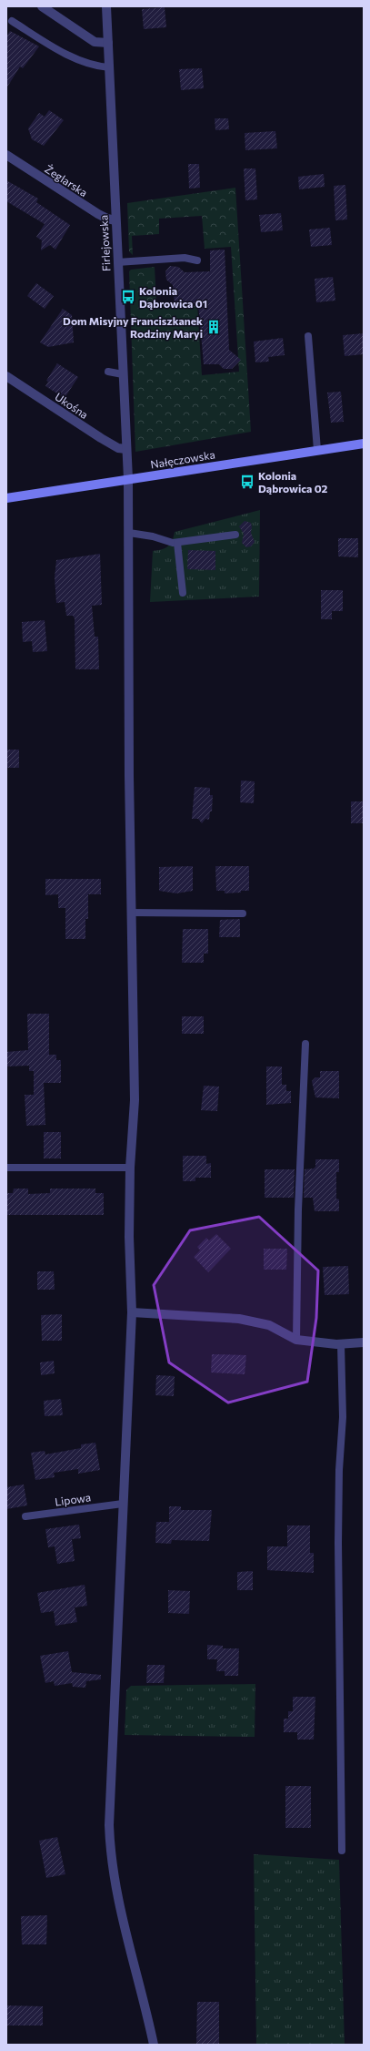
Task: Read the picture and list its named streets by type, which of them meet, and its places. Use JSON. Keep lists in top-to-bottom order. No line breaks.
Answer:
{"streets":{"main road":["Nałęczowska"],"street":["Żeglarska","Firlejowska","Ukośna"],"lane":["Lipowa"]},"crossings":[["Żeglarska","Firlejowska"],["Firlejowska","Ukośna"],["Firlejowska","Nałęczowska"],["Firlejowska","Lipowa"]],"places":{"bus stop":["Kolonia Dąbrowica 01","Kolonia Dąbrowica 02"],"building":["Dom Misyjny Franciszkanek Rodziny Maryi"]}}
